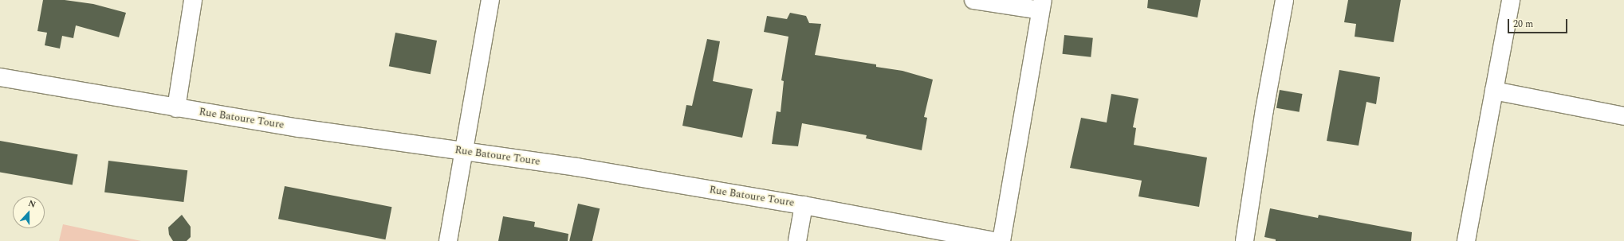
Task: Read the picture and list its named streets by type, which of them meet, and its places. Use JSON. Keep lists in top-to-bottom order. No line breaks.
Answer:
{"streets":{"street":["Rue Batoure Toure"]},"scale_bar":"20 m","north":"top"}
